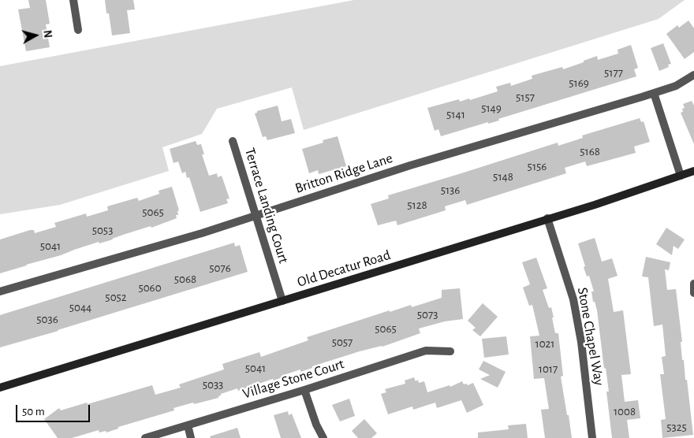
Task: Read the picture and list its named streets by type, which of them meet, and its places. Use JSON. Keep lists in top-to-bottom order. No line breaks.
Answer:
{"streets":{"street":["Britton Ridge Lane","Terrace Landing Court","Old Decatur Road","Stone Chapel Way","Village Stone Court"]},"crossings":[["Britton Ridge Lane","Terrace Landing Court"],["Terrace Landing Court","Old Decatur Road"],["Old Decatur Road","Stone Chapel Way"]],"house_numbers":["5177","5169","5157","5149","5141","5168","5156","5148","5136","5128","5065","5053","5041","5076","5068","5060","5052","5044","5073","5036","5065","5057","1021","5041","1017","5033","1008","5325"],"scale_bar":"50 m","north":"right"}
